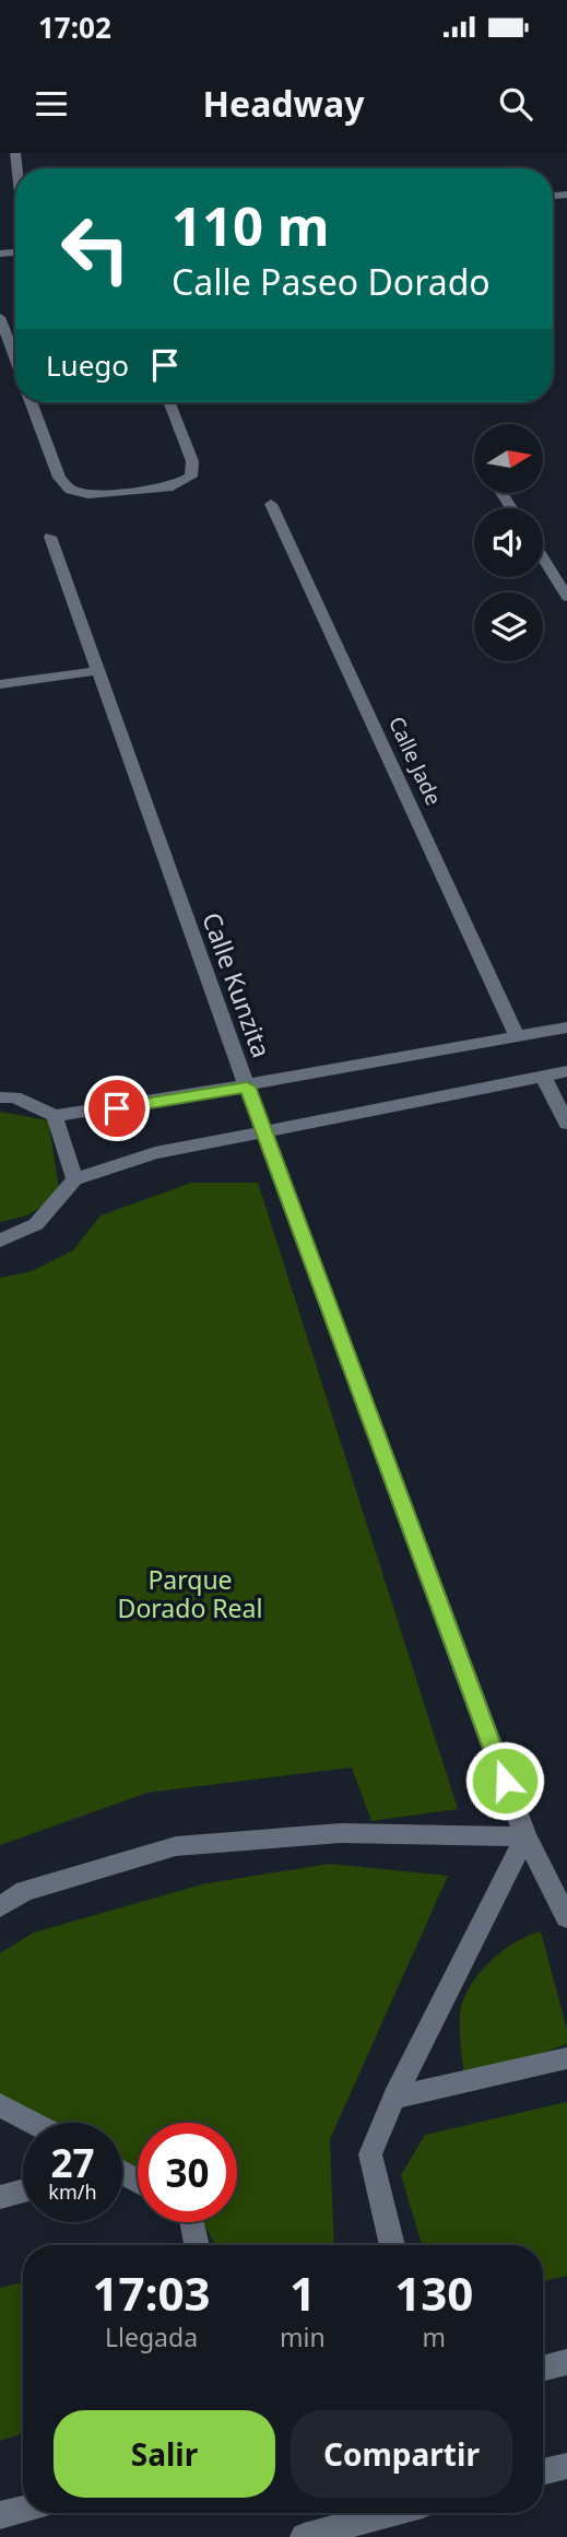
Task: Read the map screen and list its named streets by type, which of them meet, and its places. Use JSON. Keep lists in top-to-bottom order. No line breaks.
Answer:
{"streets":{"street":["Calle Jade","Calle Kunzita"]},"parks":["Parque Dorado Real"],"north":"right","page":{"status":"17:02","header":"Headway","turn":["110 m","Calle Paseo Dorado"],"then":"Luego","speed":"27 km/h","limit":"30","eta":["17:03","Llegada","1","min","130","m"],"buttons":["Salir","Compartir"]}}
